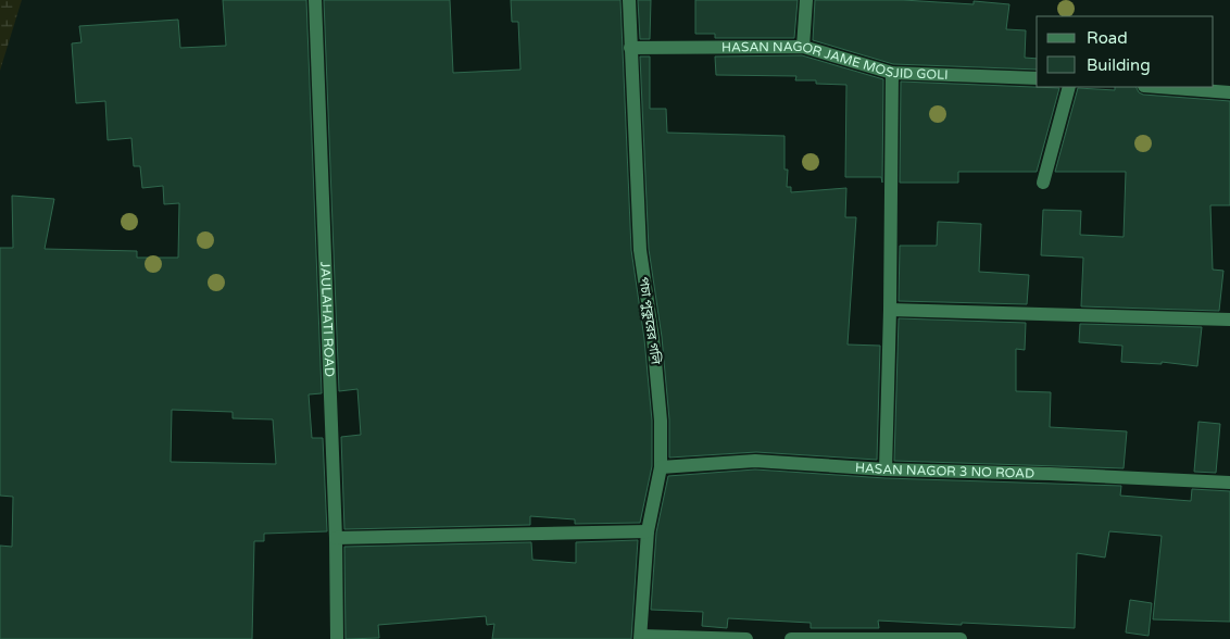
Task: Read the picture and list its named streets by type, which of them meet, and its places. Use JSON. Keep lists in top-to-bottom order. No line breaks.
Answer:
{"streets":{"street":["HASAN NAGOR JAME MOSJID GOLI","JAULAHATI ROAD","পচা পুকুরের গলি","HASAN NAGOR 3 NO ROAD"]},"crossings":[["HASAN NAGOR JAME MOSJID GOLI","পচা পুকুরের গলি"],["পচা পুকুরের গলি","HASAN NAGOR 3 NO ROAD"]],"legend":["Road","Building"]}
